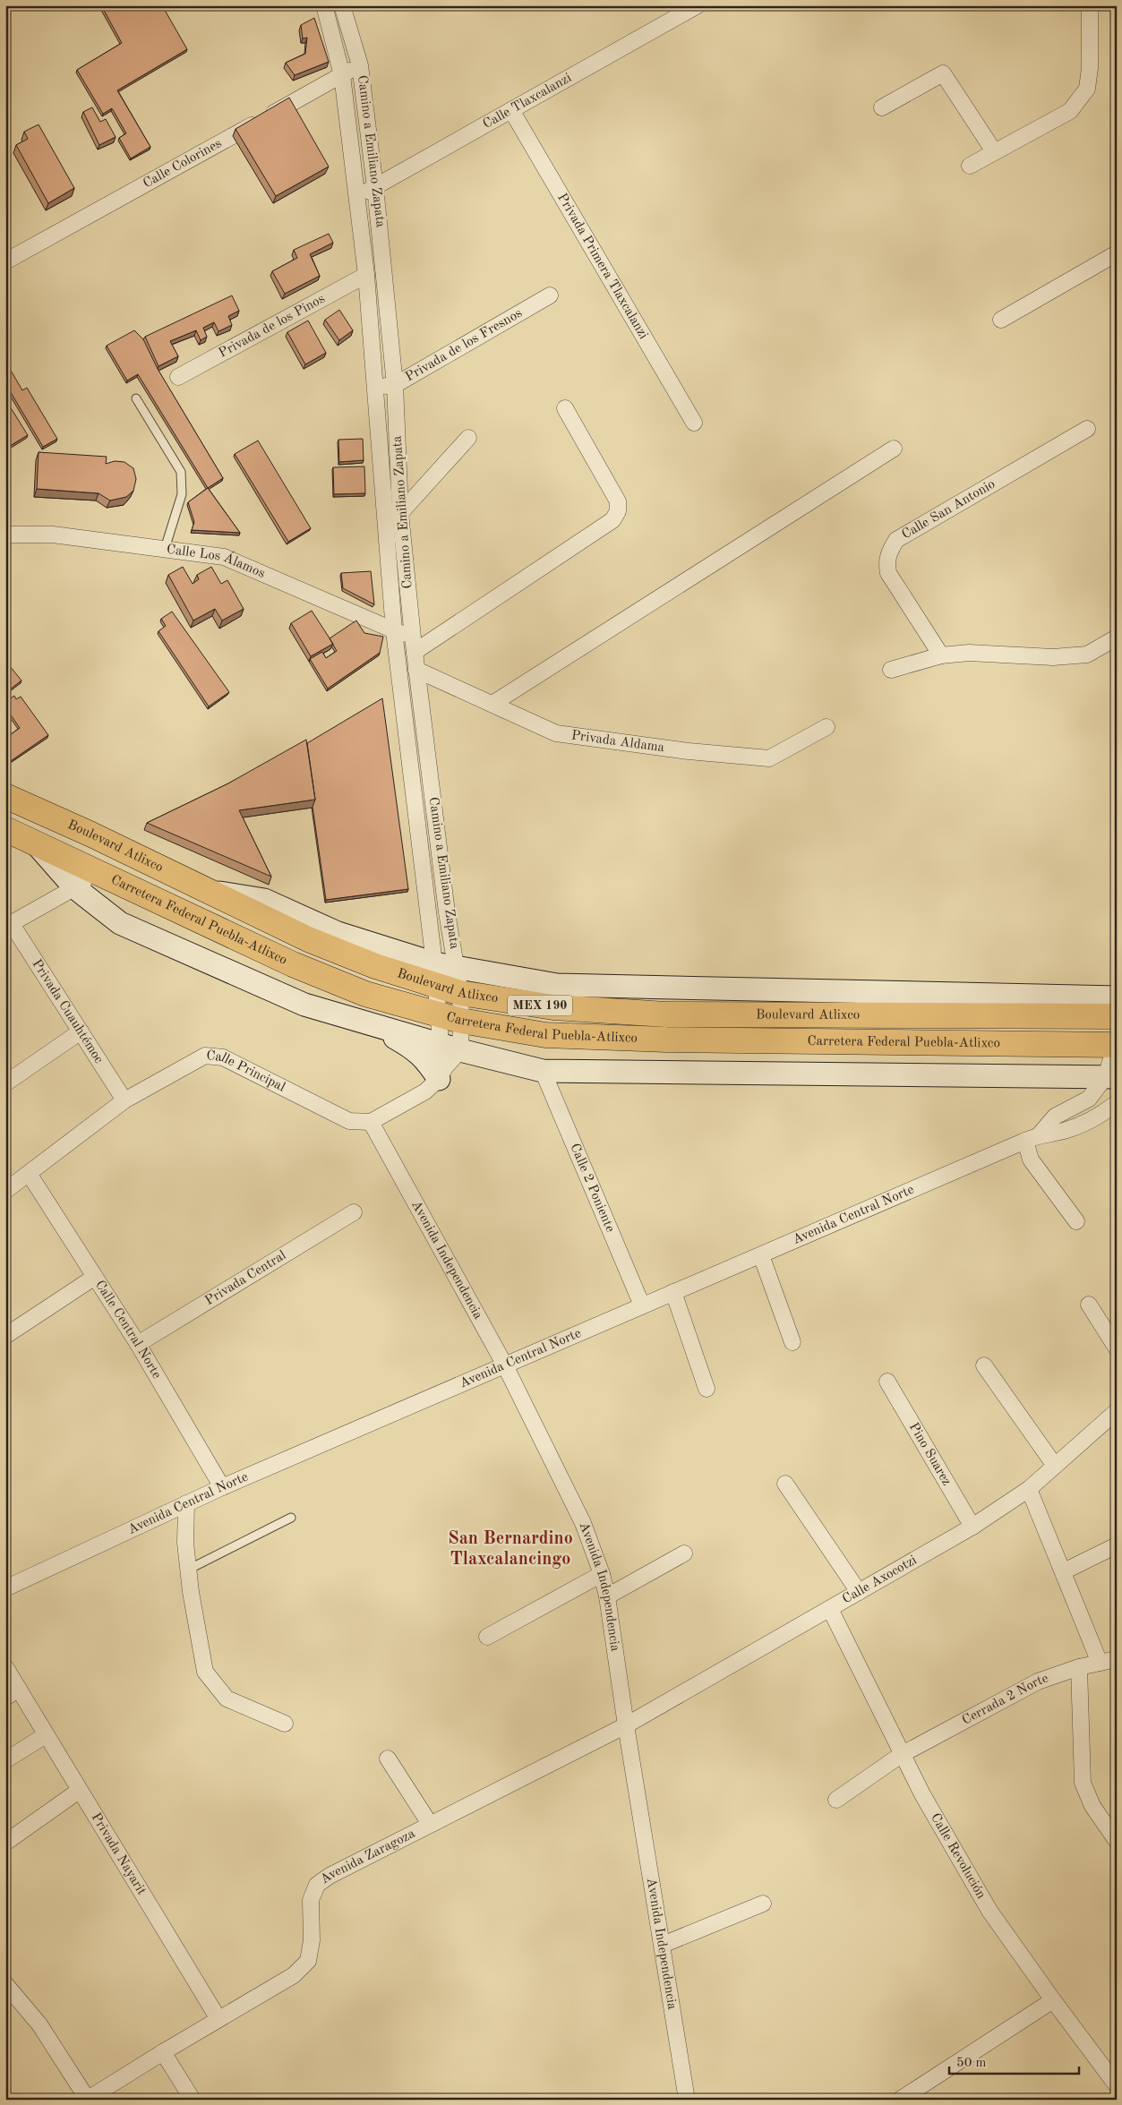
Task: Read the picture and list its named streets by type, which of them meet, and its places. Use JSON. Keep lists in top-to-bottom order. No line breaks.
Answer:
{"streets":{"main road":["Boulevard Atlixco","Carretera Federal Puebla-Atlixco","MEX 190"],"street":["Calle Tlaxcalanzi","Camino a Emiliano Zapata","Calle Colorines","Privada Primera Tlaxcalanzi","Privada de los Pinos","Privada de los Fresnos","Calle San Antonio","Calle Los Álamos","Privada Aldama","Privada Cuauhtémoc","Calle Principal","Calle 2 Poniente","Avenida Central Norte","Avenida Independencia","Privada Central","Calle Central Norte","Pino Suarez","Calle Axocotzi","Cerrada 2 Norte","Privada Nayarit","Calle Revolución","Avenida Zaragoza"]},"crossings":[["Calle Tlaxcalanzi","Camino a Emiliano Zapata"],["Calle Tlaxcalanzi","Privada Primera Tlaxcalanzi"],["Camino a Emiliano Zapata","Calle Colorines"],["Camino a Emiliano Zapata","Privada de los Pinos"],["Camino a Emiliano Zapata","Privada de los Fresnos"],["Camino a Emiliano Zapata","Calle Los Álamos"],["Camino a Emiliano Zapata","Privada Aldama"],["Camino a Emiliano Zapata","Boulevard Atlixco"],["Camino a Emiliano Zapata","Carretera Federal Puebla-Atlixco"],["Carretera Federal Puebla-Atlixco","Avenida Central Norte"],["Privada Cuauhtémoc","Calle Principal"],["Calle Principal","Avenida Independencia"],["Calle Principal","Calle Central Norte"],["Calle 2 Poniente","Avenida Central Norte"],["Avenida Central Norte","Avenida Independencia"],["Avenida Central Norte","Calle Central Norte"],["Avenida Independencia","Calle Axocotzi"],["Avenida Independencia","Avenida Zaragoza"],["Privada Central","Calle Central Norte"],["Pino Suarez","Calle Axocotzi"],["Calle Axocotzi","Calle Revolución"],["Calle Axocotzi","Avenida Zaragoza"],["Cerrada 2 Norte","Calle Revolución"],["Privada Nayarit","Avenida Zaragoza"]],"districts":["San Bernardino Tlaxcalancingo"],"scale_bar":"50 m"}
